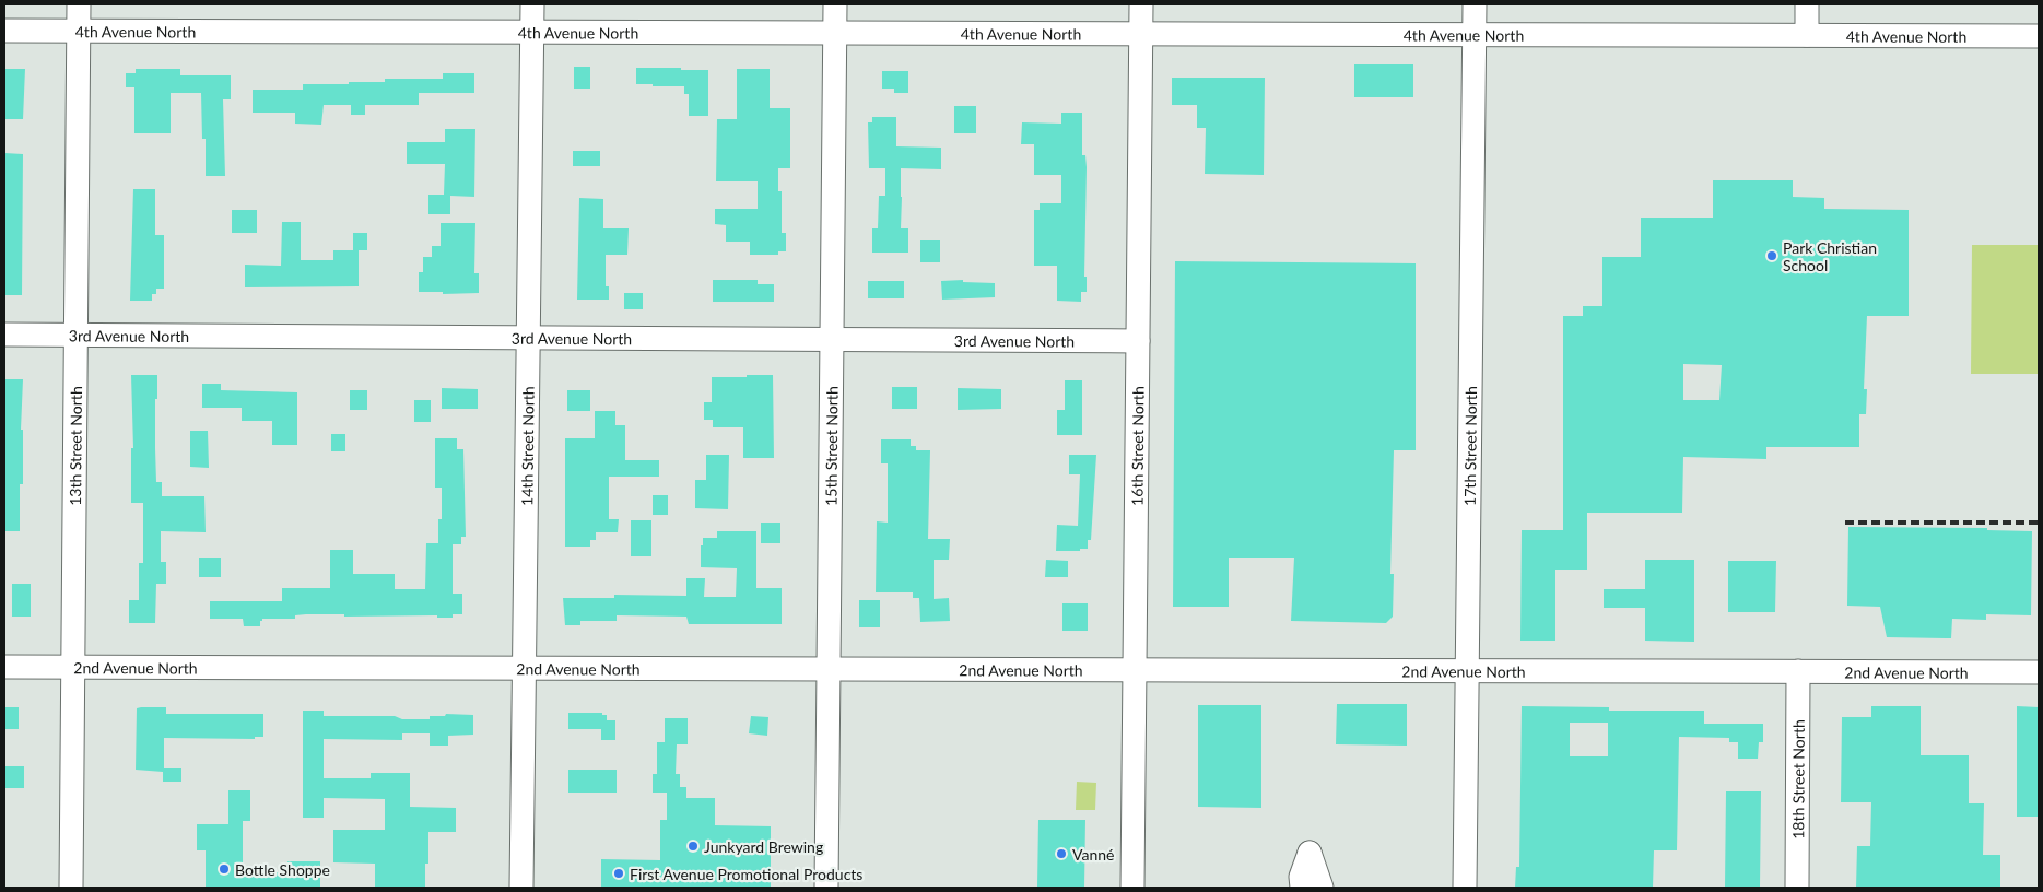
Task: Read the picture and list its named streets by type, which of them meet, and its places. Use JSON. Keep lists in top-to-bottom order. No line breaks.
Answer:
{"streets":{"street":["4th Avenue North","3rd Avenue North","13th Street North","14th Street North","15th Street North","16th Street North","17th Street North","2nd Avenue North","18th Street North"]},"crossings":[["4th Avenue North","13th Street North"],["4th Avenue North","14th Street North"],["4th Avenue North","15th Street North"],["4th Avenue North","16th Street North"],["4th Avenue North","17th Street North"],["3rd Avenue North","13th Street North"],["3rd Avenue North","14th Street North"],["3rd Avenue North","15th Street North"],["3rd Avenue North","16th Street North"],["13th Street North","2nd Avenue North"],["14th Street North","2nd Avenue North"],["15th Street North","2nd Avenue North"],["16th Street North","2nd Avenue North"],["17th Street North","2nd Avenue North"],["2nd Avenue North","18th Street North"]],"places":["Park Christian School","Junkyard Brewing","Vanné","Bottle Shoppe","First Avenue Promotional Products"]}
